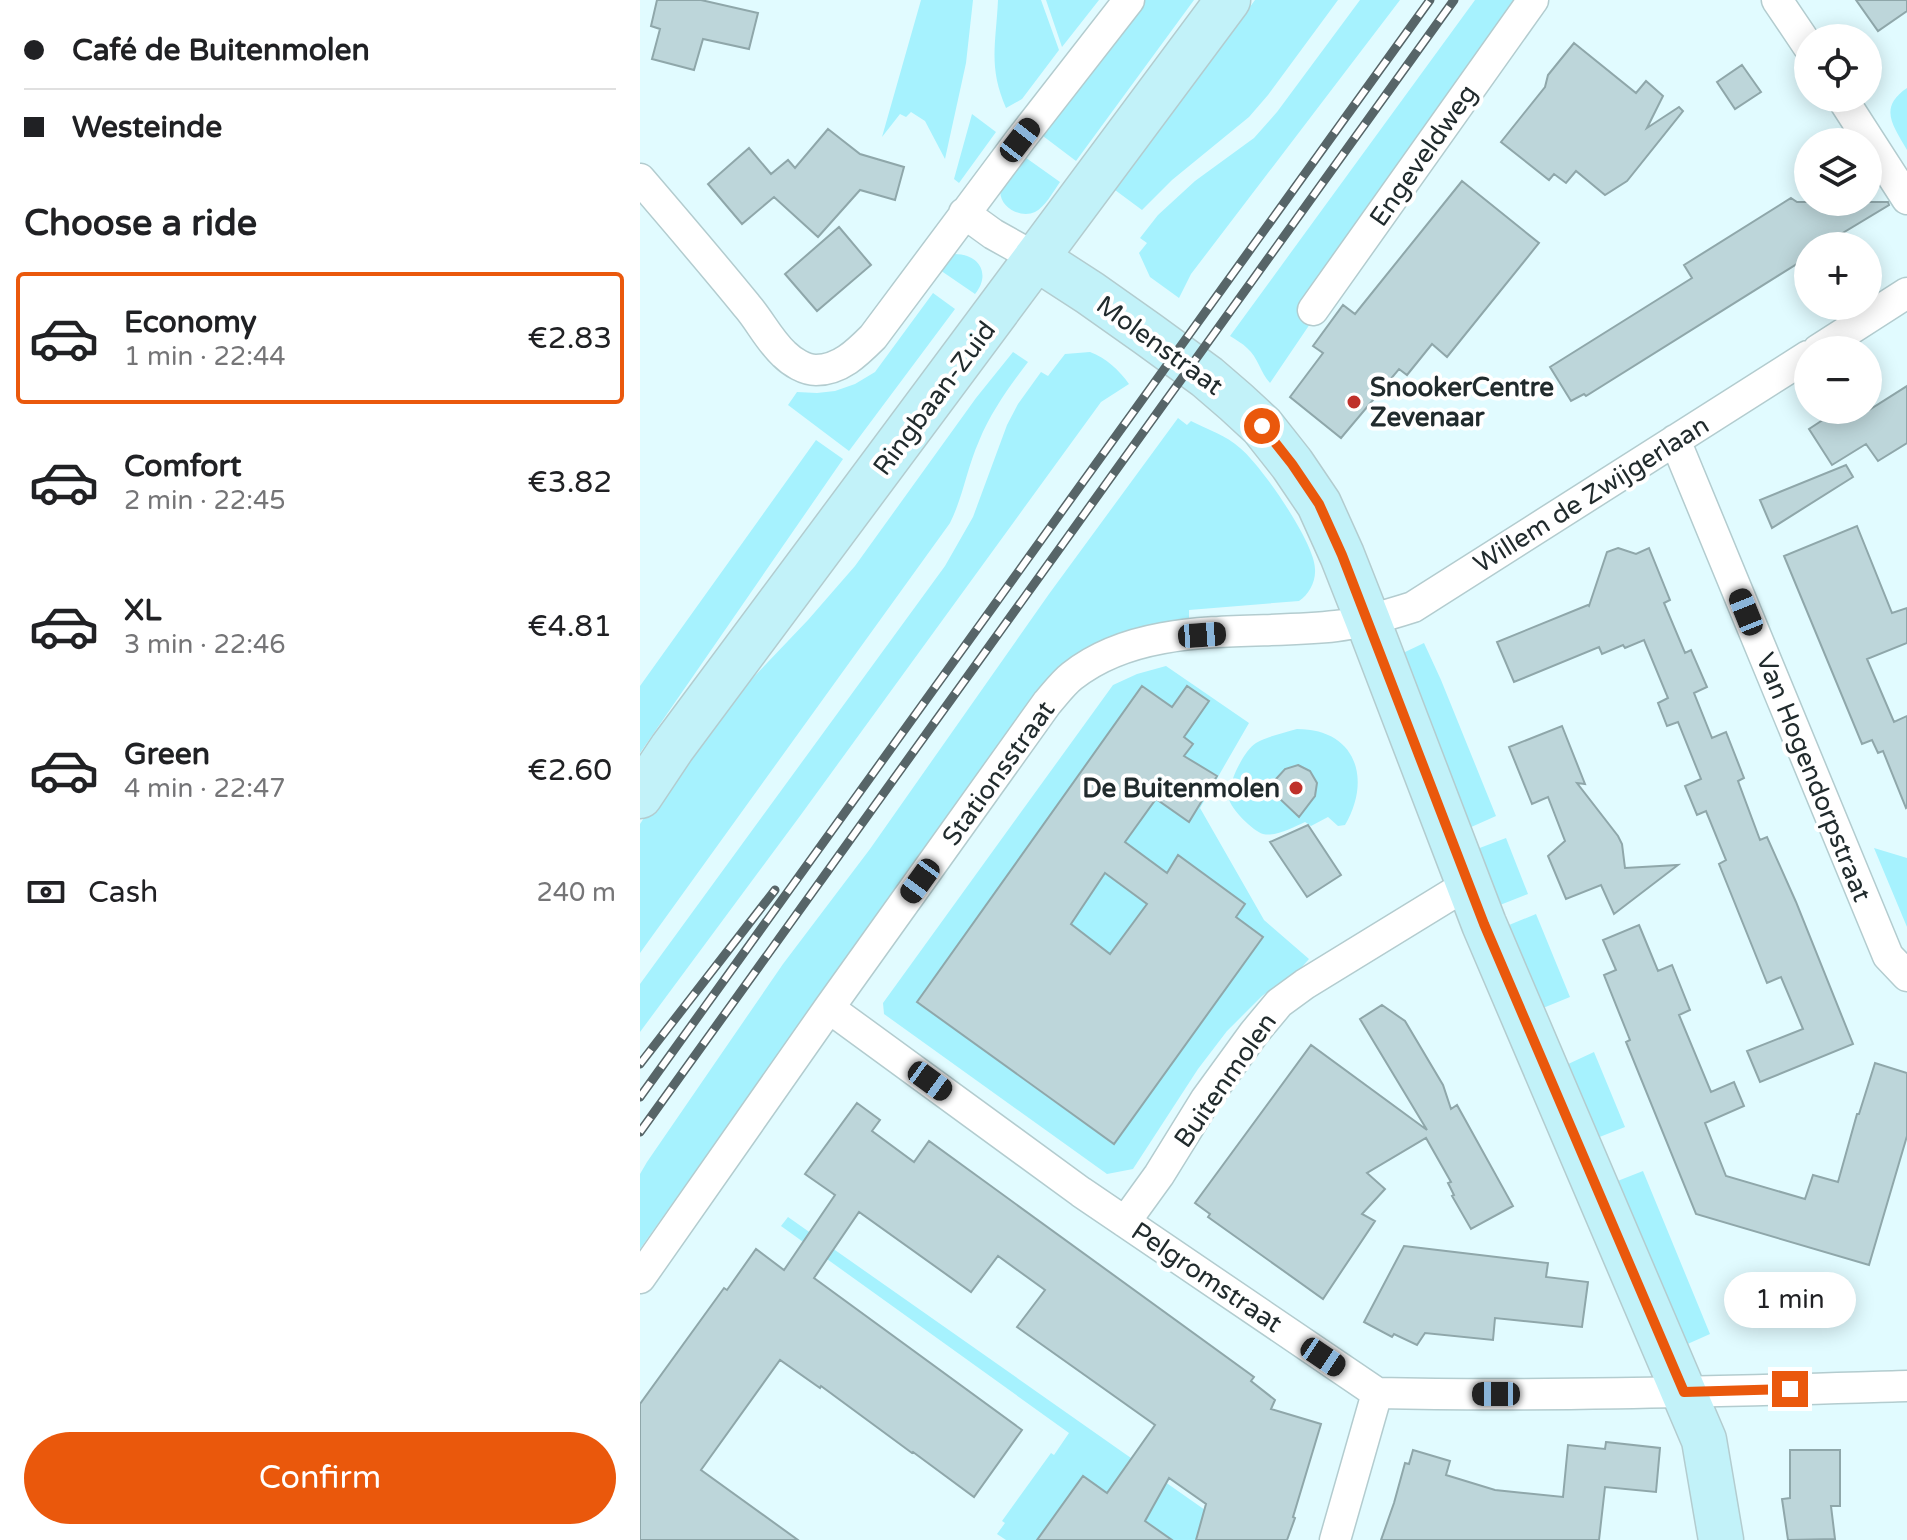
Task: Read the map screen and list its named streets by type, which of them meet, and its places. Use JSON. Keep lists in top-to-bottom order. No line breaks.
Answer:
{"streets":{"street":["Engeveldweg","Molenstraat","Ringbaan-Zuid","Willem de Zwijgerlaan","Stationsstraat","Van Hogendorpstraat","Buitenmolen","Pelgromstraat"]},"crossings":[["Molenstraat","Ringbaan-Zuid"],["Molenstraat","Willem de Zwijgerlaan"],["Molenstraat","Stationsstraat"],["Molenstraat","Buitenmolen"],["Willem de Zwijgerlaan","Stationsstraat"],["Willem de Zwijgerlaan","Van Hogendorpstraat"],["Stationsstraat","Pelgromstraat"],["Buitenmolen","Pelgromstraat"]],"places":["SnookerCentre Zevenaar","De Buitenmolen"],"page":{"banner":["Café de Buitenmolen","Westeinde"],"map_buttons":["+","−"],"heading":"Choose a ride","list":[{"name":"Economy","note":"1 min · 22:44","value":"€2.83"},{"name":"Comfort","note":"2 min · 22:45","value":"€3.82"},{"name":"XL","note":"3 min · 22:46","value":"€4.81"},{"name":"Green","note":"4 min · 22:47","value":"€2.60"}],"pay":["Cash","240 m"],"bubble":"1 min","buttons":"Confirm"}}
